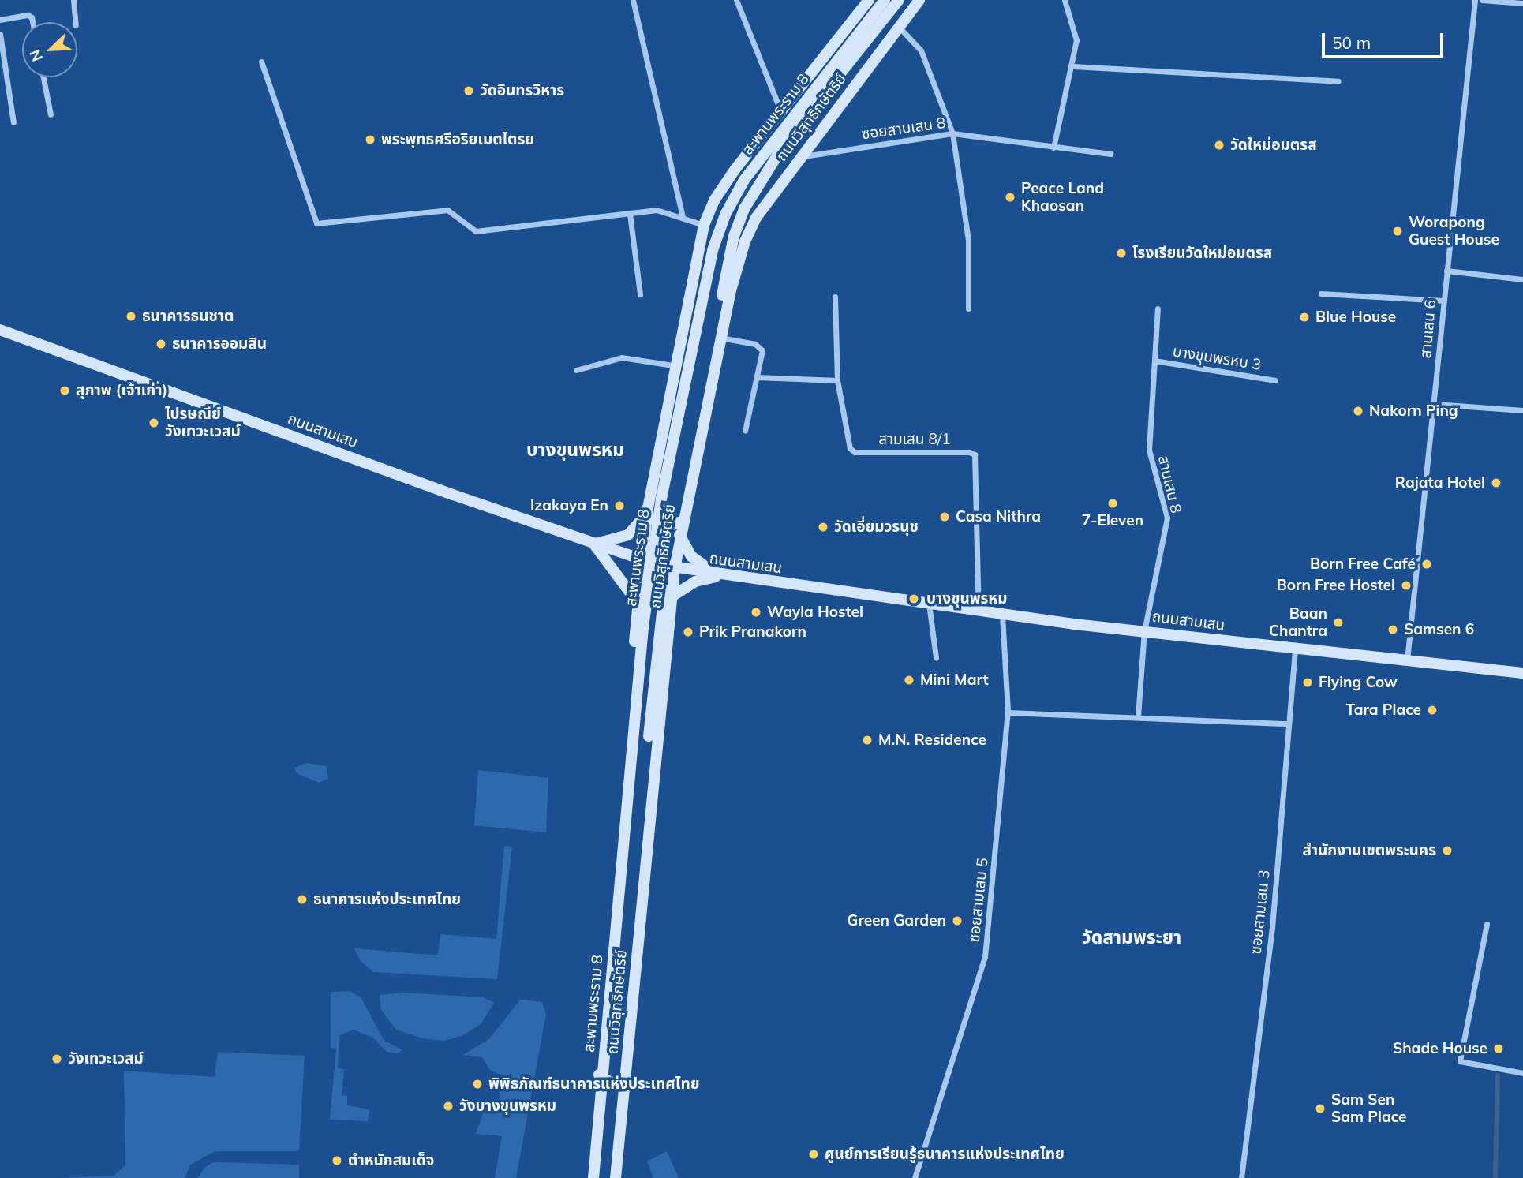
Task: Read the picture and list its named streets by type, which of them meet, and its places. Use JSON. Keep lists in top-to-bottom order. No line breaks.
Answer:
{"streets":{"main road":["สะพานพระราม 8","ถนนวิสุทธิกษัตริย์","ถนนสามเสน"],"street":["ซอยสามเสน 8","สานเสน 6","บางขุนพรหม 3","สามเสน 8/1","สานเสน 8","ซอยสามเสน 5","ซอยสามเสน 3"]},"crossings":[["สะพานพระราม 8","ถนนวิสุทธิกษัตริย์"],["ถนนวิสุทธิกษัตริย์","ซอยสามเสน 8"],["ถนนวิสุทธิกษัตริย์","ถนนสามเสน"],["สานเสน 6","ถนนสามเสน"],["บางขุนพรหม 3","สานเสน 8"],["ถนนสามเสน","สามเสน 8/1"],["ถนนสามเสน","สานเสน 8"],["ถนนสามเสน","ซอยสามเสน 5"],["ถนนสามเสน","ซอยสามเสน 3"]],"districts":["บางขุนพรหม","วัดสามพระยา"],"places":["วัดอินทรวิหาร","พระพุทธศรีอริยเมตไตรย","วัดใหม่อมตรส","Peace Land Khaosan","Worapong Guest House","โรงเรียนวัดใหม่อมตรส","ธนาคารธนชาต","Blue House","ธนาคารออมสิน","สุภาพ (เจ้าเก่า)","Nakorn Ping","ไปรษณีย์ วังเทวะเวสม์","Rajata Hotel","7-Eleven","Izakaya En","Casa Nithra","วัดเอี่ยมวรนุช","Born Free Café","Born Free Hostel","บางขุนพรหม","Wayla Hostel","Baan Chantra","Samsen 6","Prik Pranakorn","Mini Mart","Flying Cow","Tara Place","M.N. Residence","สำนักงานเขตพระนคร","ธนาคารแห่งประเทศไทย","Green Garden","Shade House","วังเทวะเวสม์","พิพิธภัณฑ์ธนาคารแห่งประเทศไทย","วังบางขุนพรหม","Sam Sen Sam Place","ศูนย์การเรียนรู้ธนาคารแห่งประเทศไทย","ตำหนักสมเด็จ"],"scale_bar":"50 m","north":"bottom left"}
